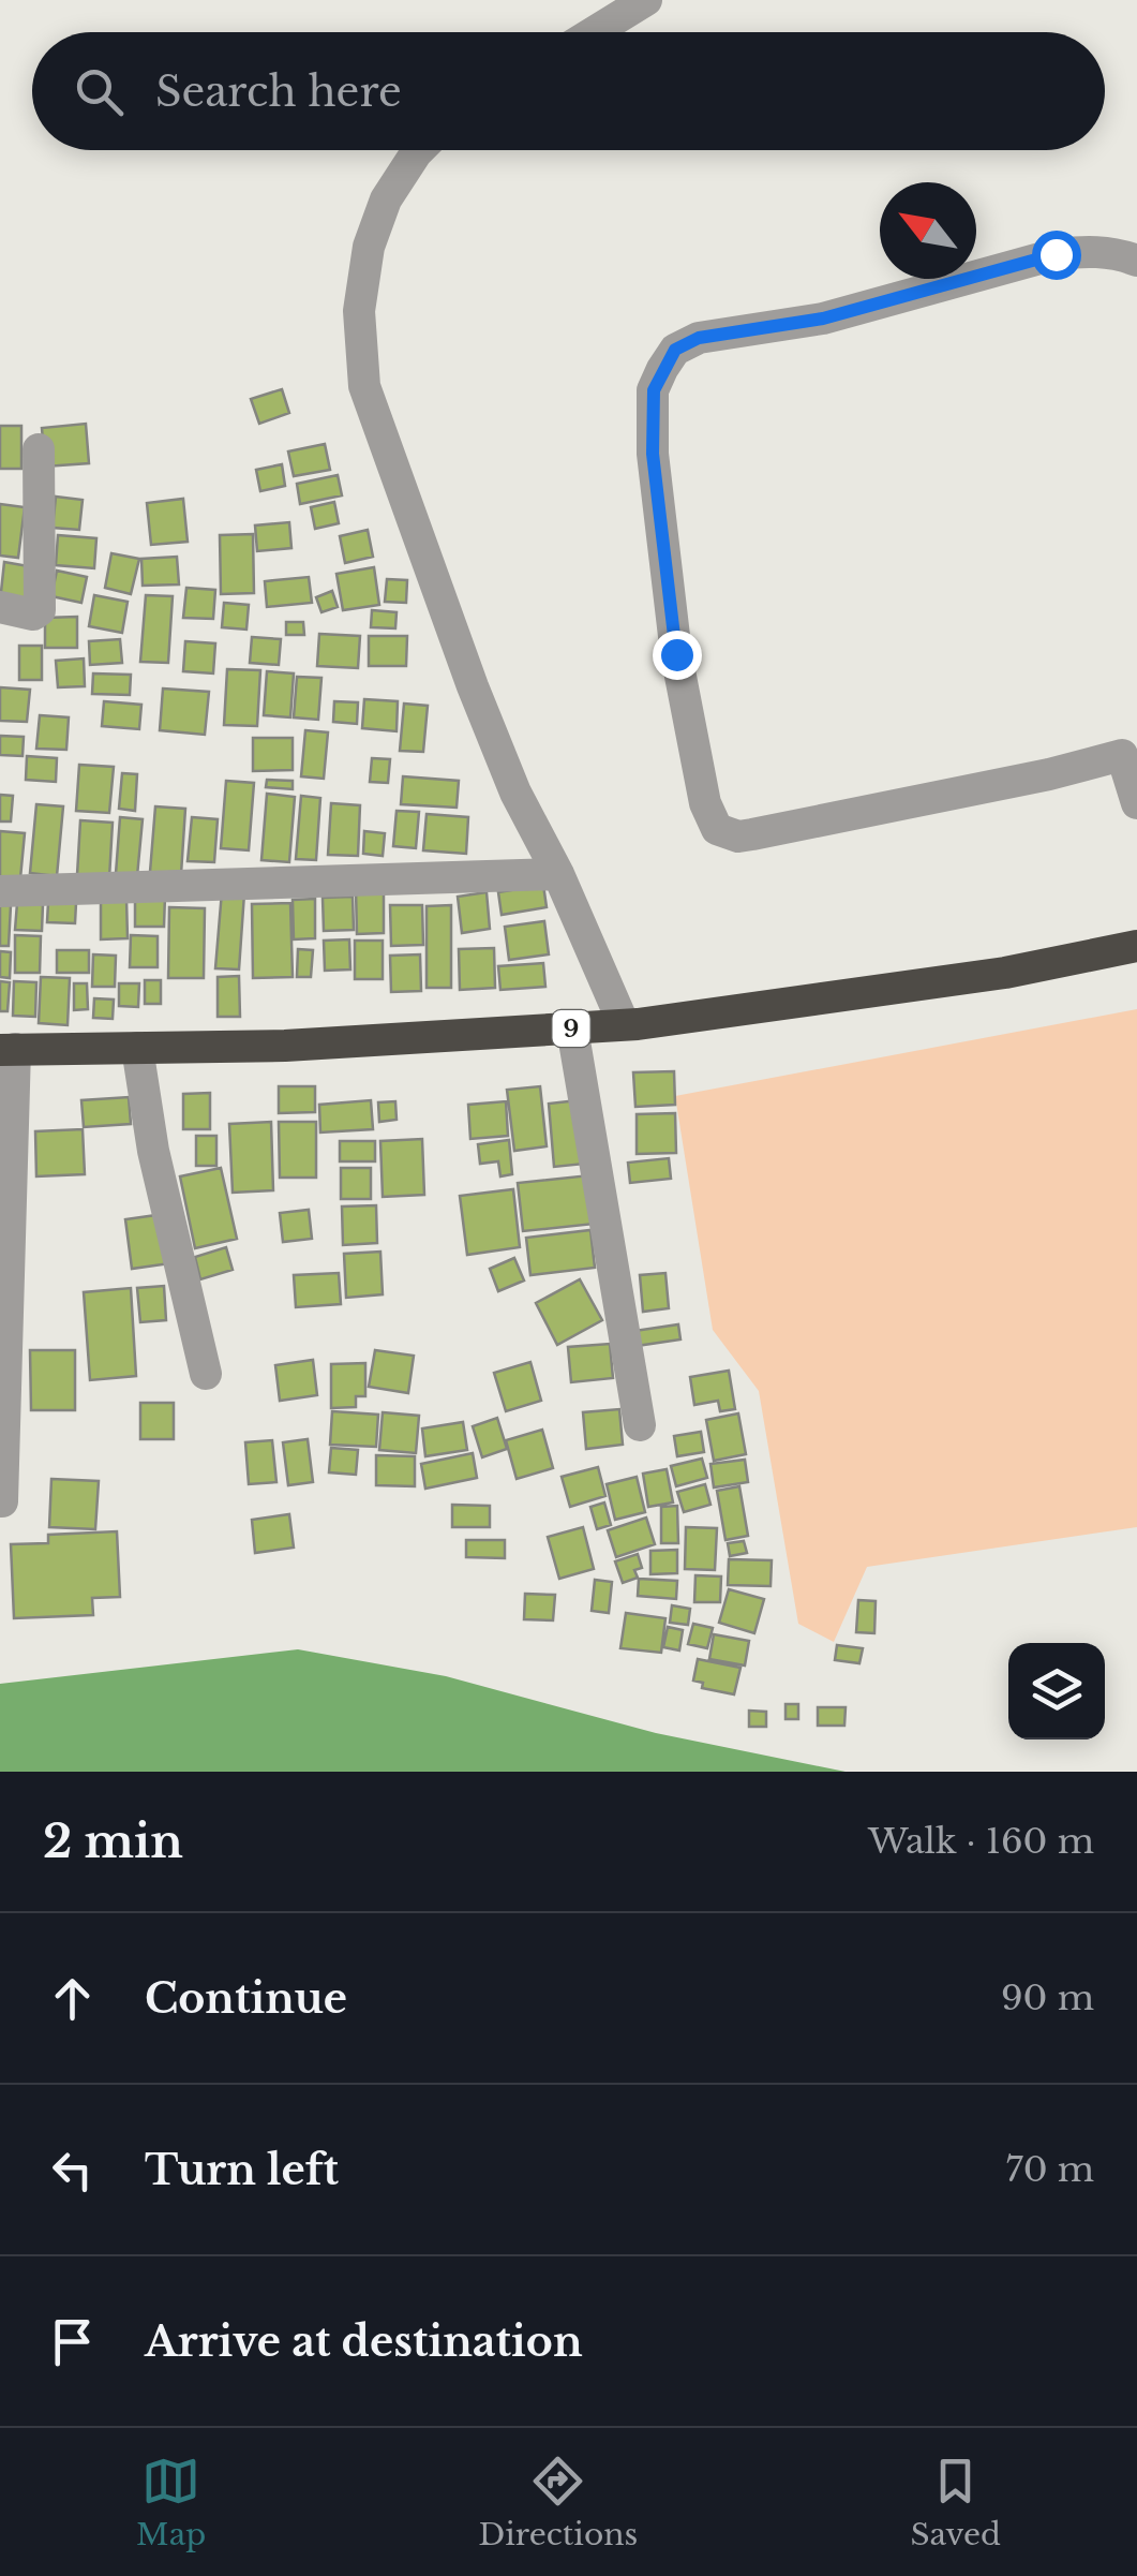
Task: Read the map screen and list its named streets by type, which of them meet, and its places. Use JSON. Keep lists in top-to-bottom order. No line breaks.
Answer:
{"streets":{"highway":["9"]},"north":"top left","page":{"search":"Search here","heading":["2 min","Walk · 160 m"],"list":[["Continue","90 m"],["Turn left","70 m"],"Arrive at destination"],"nav":["Map","Directions","Saved"]}}
